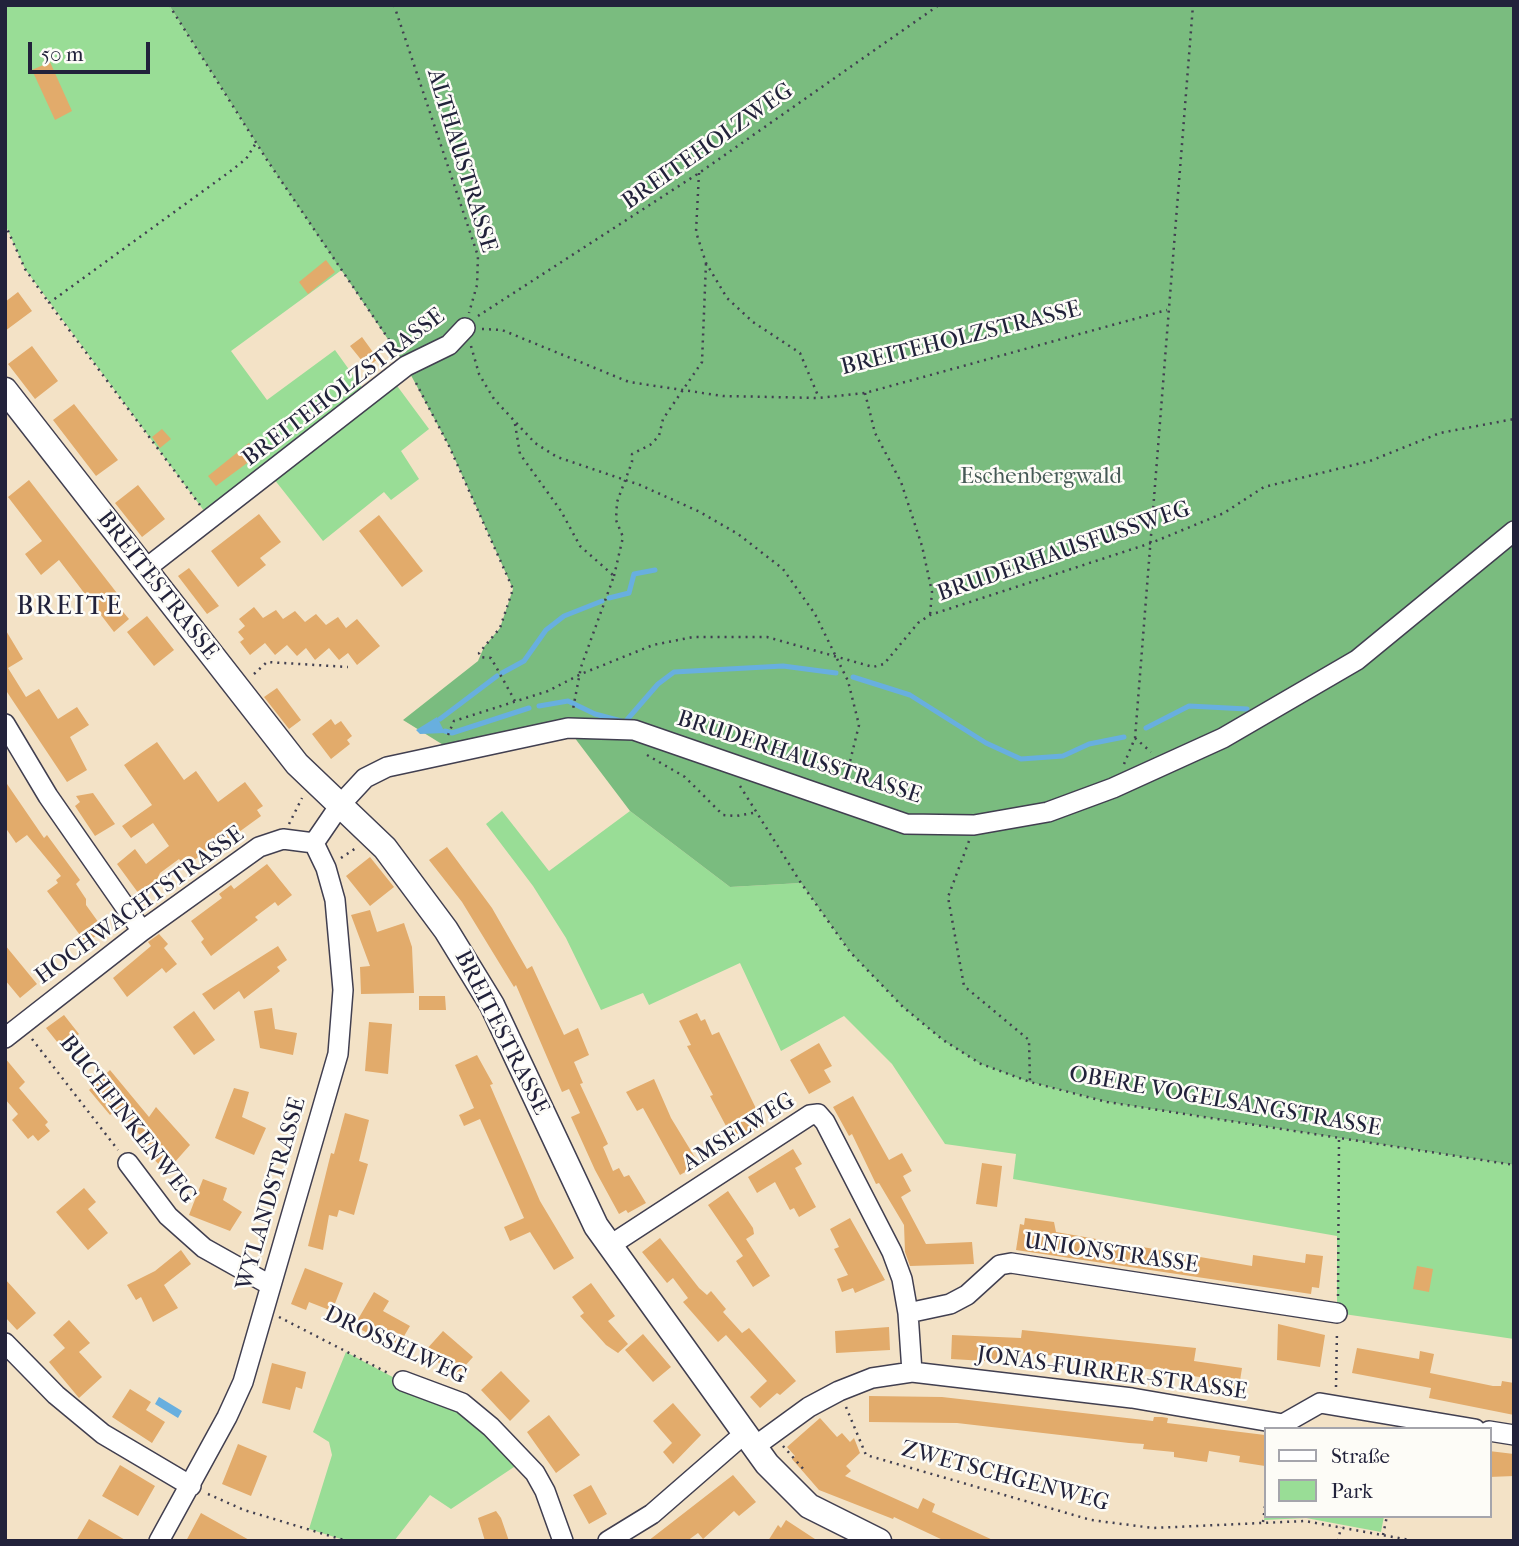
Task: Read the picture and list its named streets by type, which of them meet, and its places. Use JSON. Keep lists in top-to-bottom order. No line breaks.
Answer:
{"streets":{"main road":["BREITESTRASSE"],"street":["BREITEHOLZSTRASSE","BRUDERHAUSSTRASSE","HOCHWACHTSTRASSE","BUCHFINKENWEG","AMSELWEG","WYLANDSTRASSE","UNIONSTRASSE","DROSSELWEG","JONAS-FURRER-STRASSE"],"path":["BREITEHOLZWEG","ALTHAUSTRASSE","BRUDERHAUSFUSSWEG","OBERE VOGELSANGSTRASSE","ZWETSCHGENWEG"]},"crossings":[["ALTHAUSTRASSE","BREITEHOLZSTRASSE"],["BREITEHOLZSTRASSE","BREITESTRASSE"],["BREITESTRASSE","BRUDERHAUSSTRASSE"],["BREITESTRASSE","AMSELWEG"],["BREITESTRASSE","JONAS-FURRER-STRASSE"],["BRUDERHAUSSTRASSE","HOCHWACHTSTRASSE"],["BRUDERHAUSSTRASSE","WYLANDSTRASSE"],["HOCHWACHTSTRASSE","BUCHFINKENWEG"],["HOCHWACHTSTRASSE","WYLANDSTRASSE"],["BUCHFINKENWEG","WYLANDSTRASSE"],["AMSELWEG","UNIONSTRASSE"],["WYLANDSTRASSE","DROSSELWEG"],["JONAS-FURRER-STRASSE","ZWETSCHGENWEG"]],"districts":["BREITE"],"parks":["Eschenbergwald"],"legend":["Straße","Park"],"scale_bar":"50 m"}
